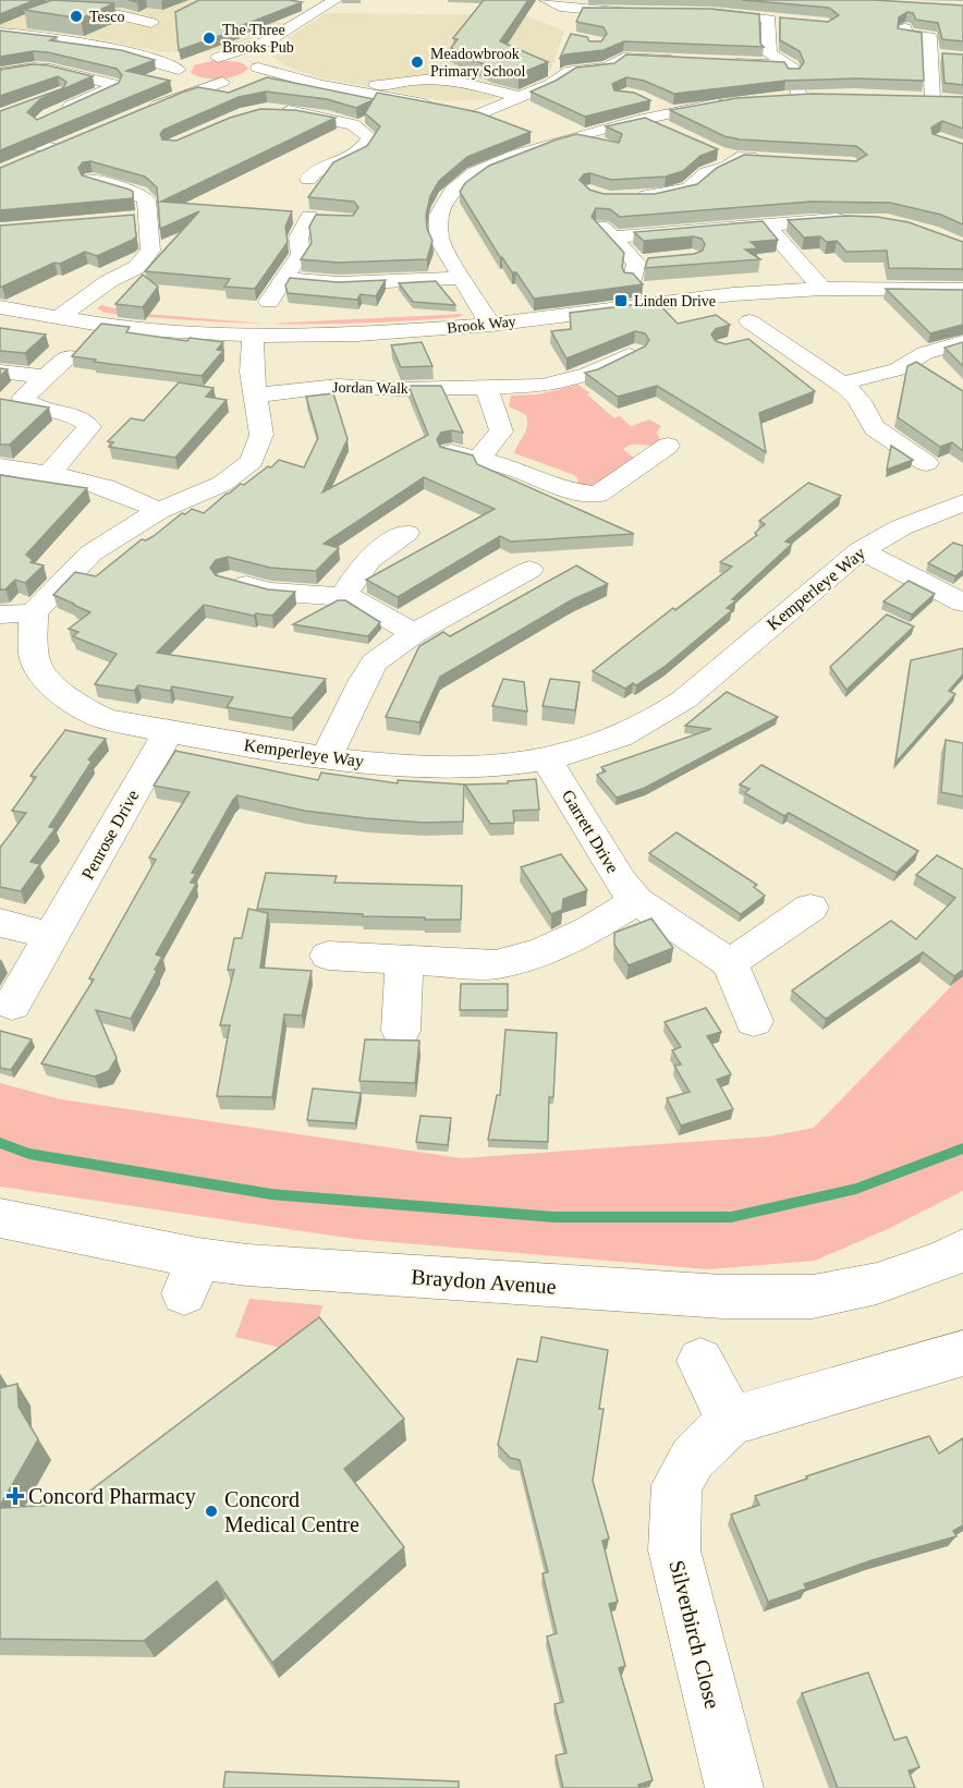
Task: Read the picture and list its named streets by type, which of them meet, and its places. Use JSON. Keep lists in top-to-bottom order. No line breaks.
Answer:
{"streets":{"street":["Brook Way","Jordan Walk","Kemperleye Way","Garrett Drive","Penrose Drive","Braydon Avenue","Silverbirch Close"]},"crossings":[["Kemperleye Way","Garrett Drive"],["Kemperleye Way","Penrose Drive"]],"places":{"other":["Tesco","The Three Brooks Pub","Meadowbrook Primary School","Concord Medical Centre"],"transit":["Linden Drive"],"health":["Concord Pharmacy"]}}
